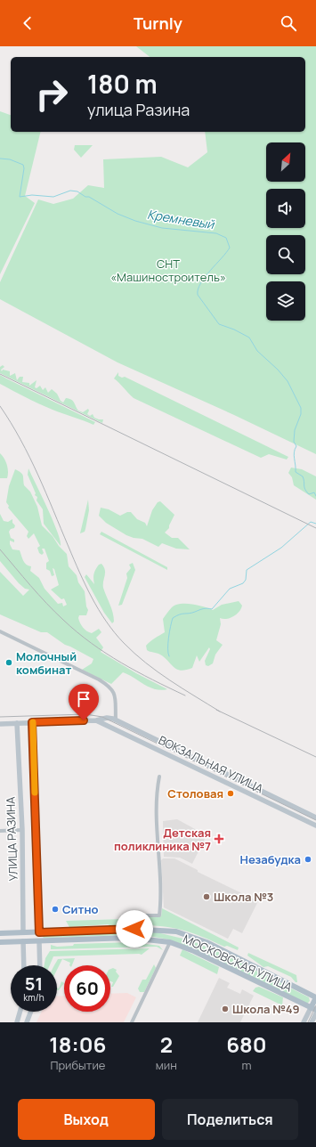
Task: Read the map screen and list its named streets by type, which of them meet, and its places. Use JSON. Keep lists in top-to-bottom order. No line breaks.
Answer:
{"streets":{"main road":["ВОКЗАЛЬНАЯ УЛИЦА","УЛИЦА РАЗИНА","МОСКОВСКАЯ УЛИЦА"]},"crossings":[["ВОКЗАЛЬНАЯ УЛИЦА","УЛИЦА РАЗИНА"],["УЛИЦА РАЗИНА","МОСКОВСКАЯ УЛИЦА"]],"water":["Кремневый"],"parks":["СНТ «Машиностроитель»"],"places":{"other":["Молочный комбинат","Столовая","Незабудка","Школа №3","Ситно","Школа №49"],"health":["Детская поликлиника №7"]},"north":"top right","page":{"header":"Turnly","turn":["180 m","улица Разина"],"speed":"51 km/h","limit":"60","eta":["18:06","Прибытие","2","мин","680","m"],"buttons":["Выход","Поделиться"]}}
